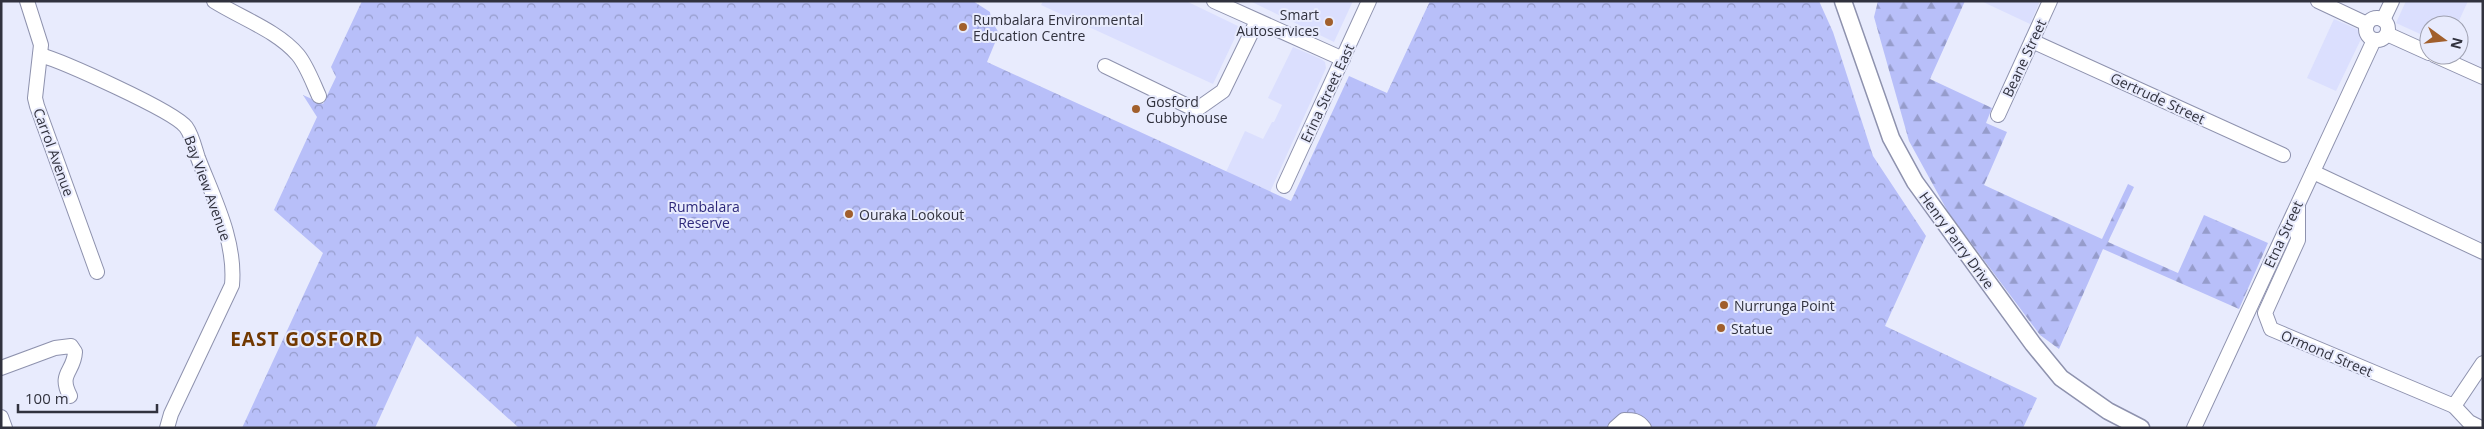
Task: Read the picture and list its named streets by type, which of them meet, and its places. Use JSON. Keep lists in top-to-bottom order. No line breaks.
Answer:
{"streets":{"main road":["Henry Parry Drive"],"street":["Beane Street","Erina Street East","Gertrude Street","Carrol Avenue","Bay View Avenue","Etna Street","Ormond Street"]},"crossings":[["Beane Street","Gertrude Street"],["Carrol Avenue","Bay View Avenue"],["Etna Street","Ormond Street"]],"districts":["EAST GOSFORD"],"parks":["Rumbalara Reserve"],"places":["Smart Autoservices","Rumbalara Environmental Education Centre","Gosford Cubbyhouse","Ouraka Lookout","Nurrunga Point","Statue"],"scale_bar":"100 m","north":"right"}
